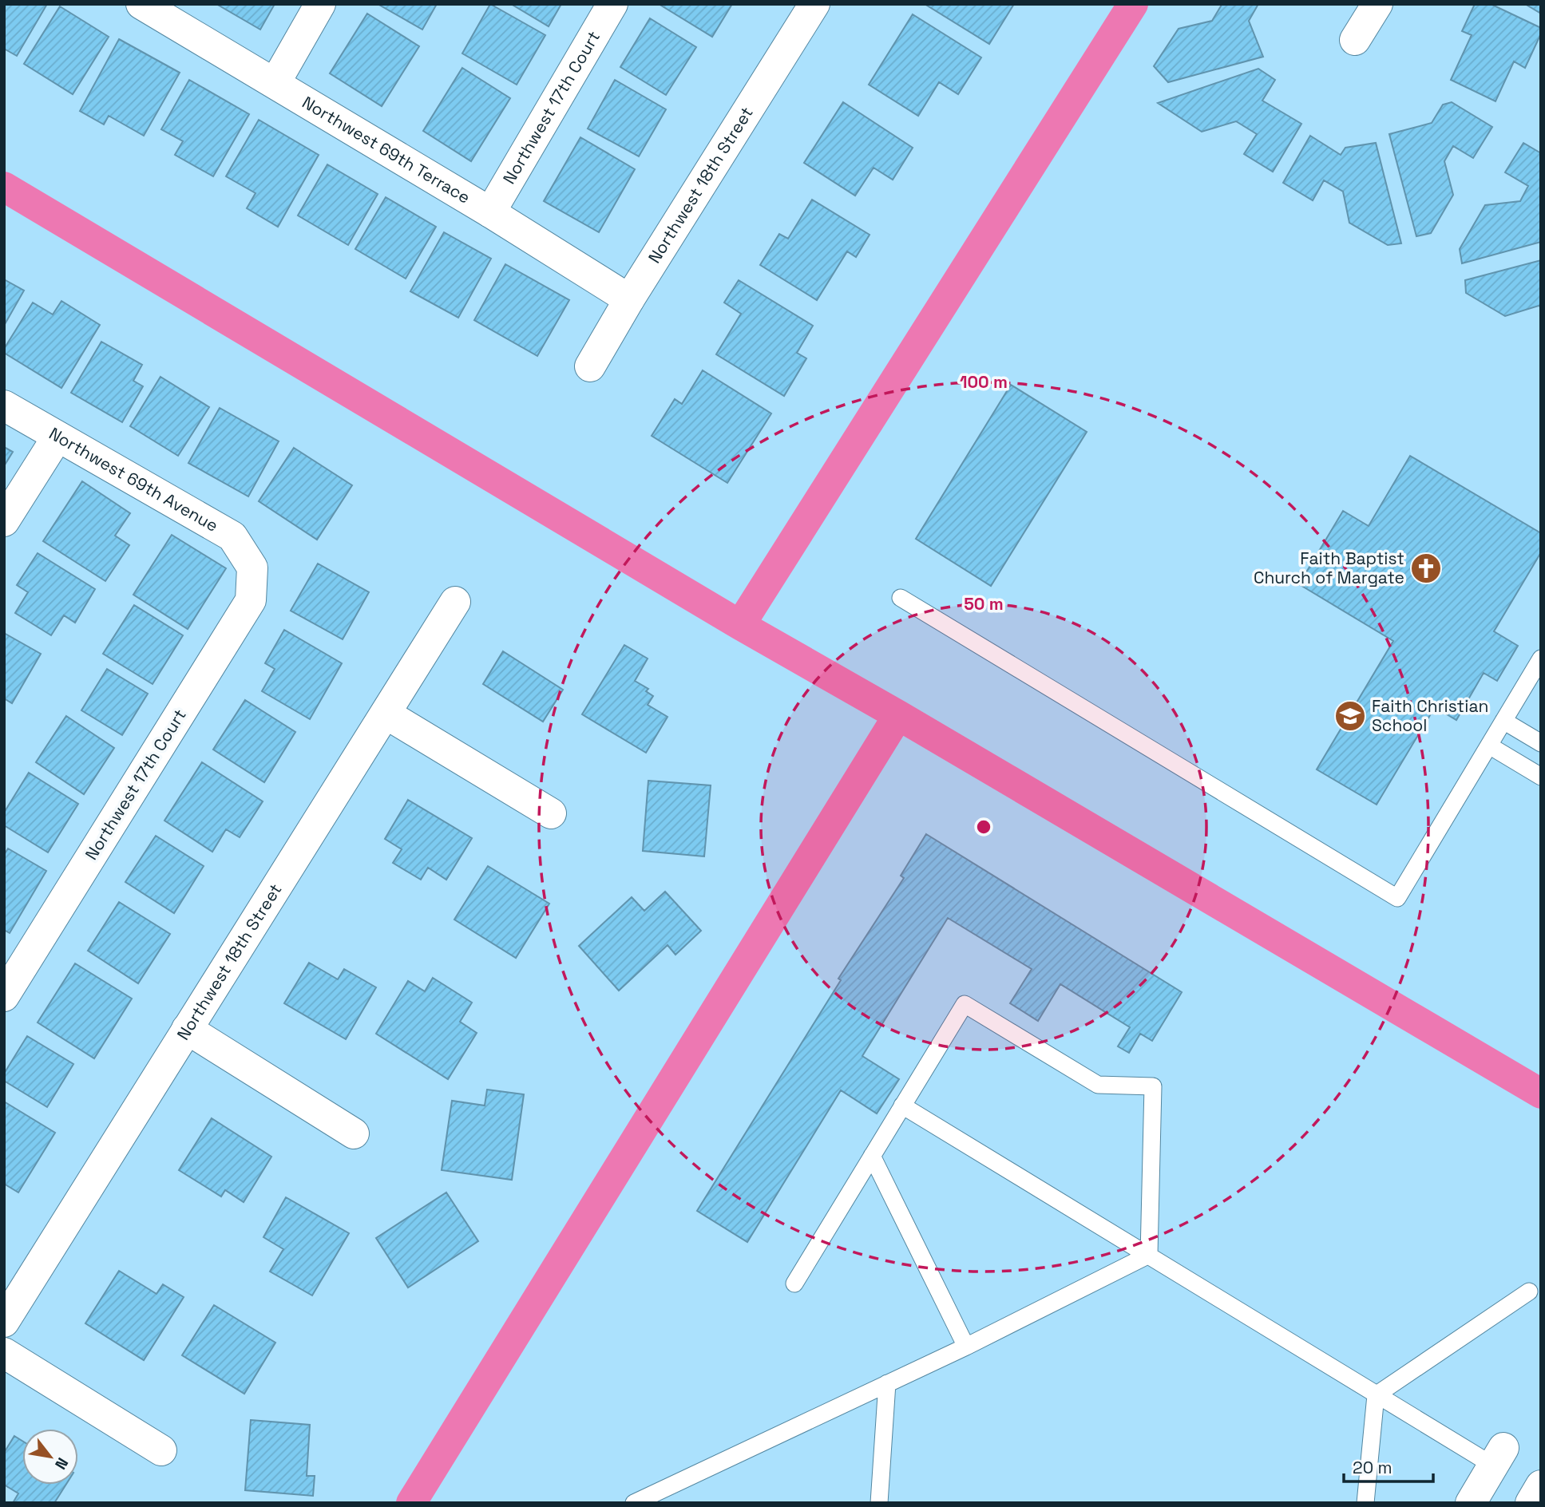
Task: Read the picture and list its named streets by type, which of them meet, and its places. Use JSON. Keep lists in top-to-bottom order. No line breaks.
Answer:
{"streets":{"street":["Northwest 17th Court","Northwest 69th Terrace","Northwest 18th Street","Northwest 69th Avenue"]},"crossings":[["Northwest 17th Court","Northwest 69th Terrace"],["Northwest 17th Court","Northwest 69th Avenue"],["Northwest 69th Terrace","Northwest 18th Street"]],"places":{"church":["Faith Baptist Church of Margate"],"school or university":["Faith Christian School"]},"scale_bar":"20 m","north":"bottom right","rings":["100 m","50 m"]}
